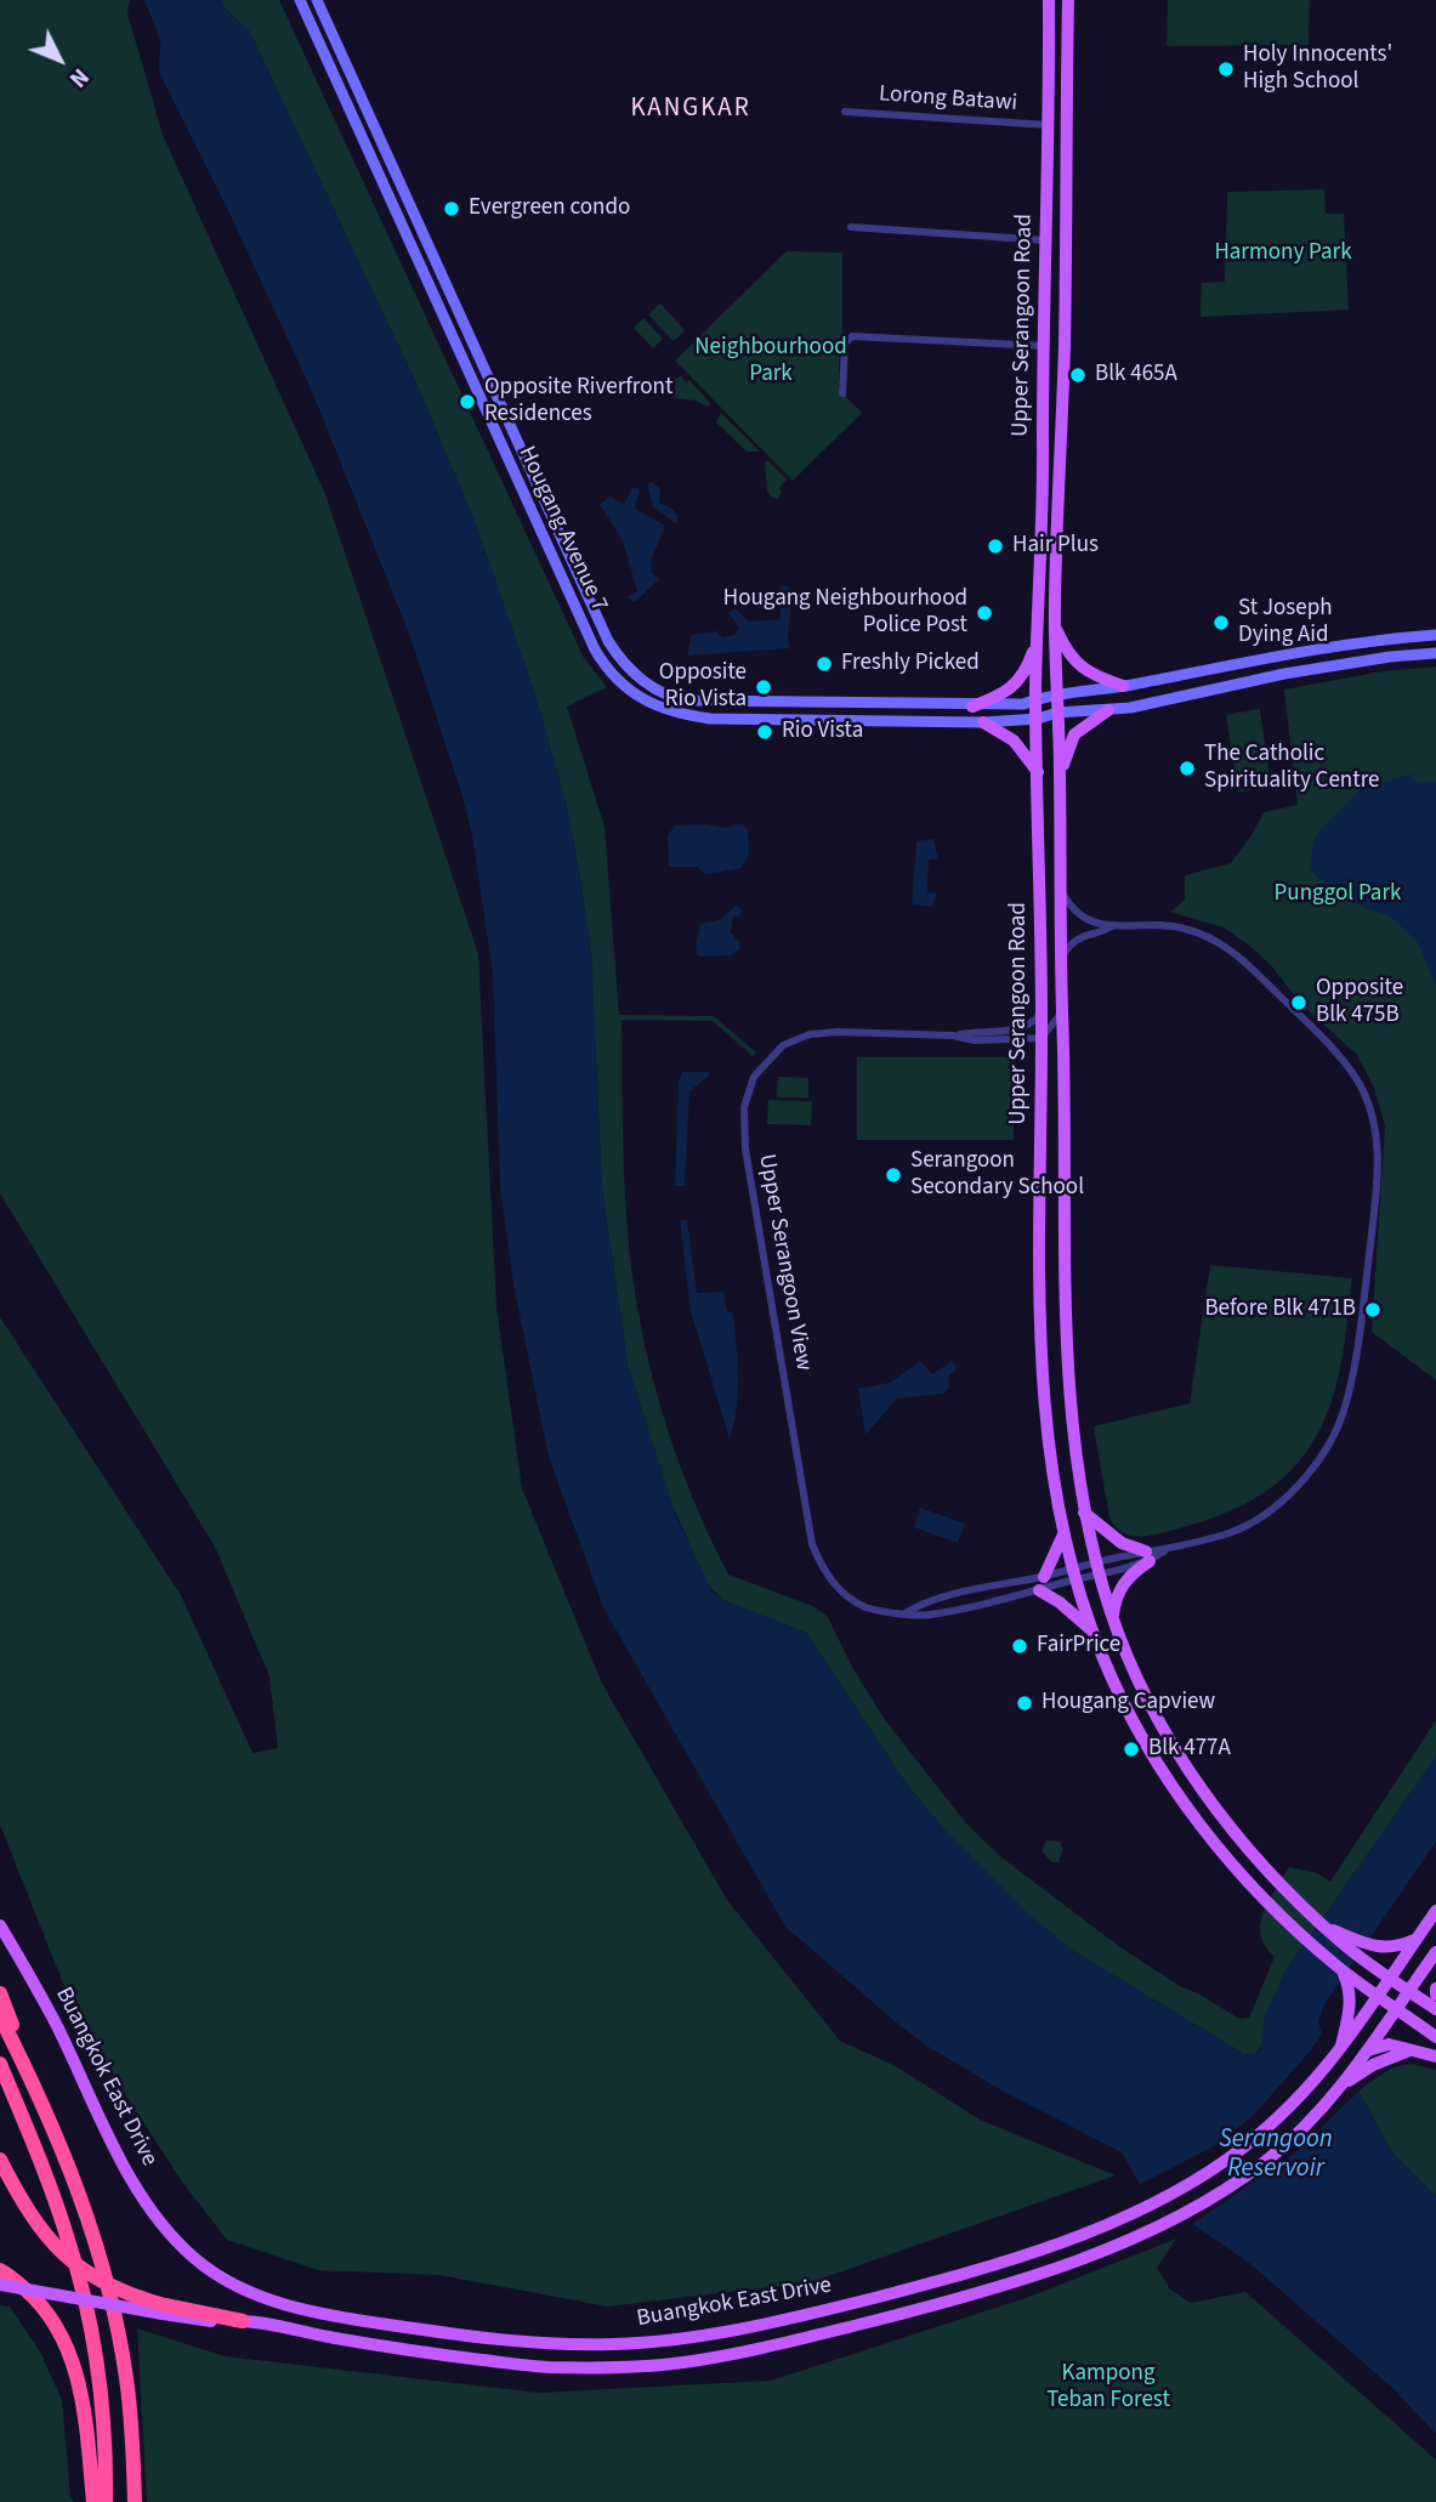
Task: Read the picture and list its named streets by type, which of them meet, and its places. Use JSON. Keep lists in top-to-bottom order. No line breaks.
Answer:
{"streets":{"main road":["Upper Serangoon Road","Hougang Avenue 7","Buangkok East Drive"],"street":["Lorong Batawi","Upper Serangoon View"]},"crossings":[["Lorong Batawi","Upper Serangoon Road"],["Upper Serangoon Road","Hougang Avenue 7"],["Upper Serangoon Road","Upper Serangoon View"],["Upper Serangoon Road","Buangkok East Drive"]],"districts":["KANGKAR"],"water":["Serangoon Reservoir"],"parks":["Harmony Park","Neighbourhood Park","Punggol Park","Kampong Teban Forest"],"places":["Holy Innocents' High School","Evergreen condo","Blk 465A","Opposite Riverfront Residences","Hair Plus","Hougang Neighbourhood Police Post","St Joseph Dying Aid","Freshly Picked","Opposite Rio Vista","Rio Vista","The Catholic Spirituality Centre","Opposite Blk 475B","Serangoon Secondary School","Before Blk 471B","FairPrice","Hougang Capview","Blk 477A"],"north":"bottom right"}
